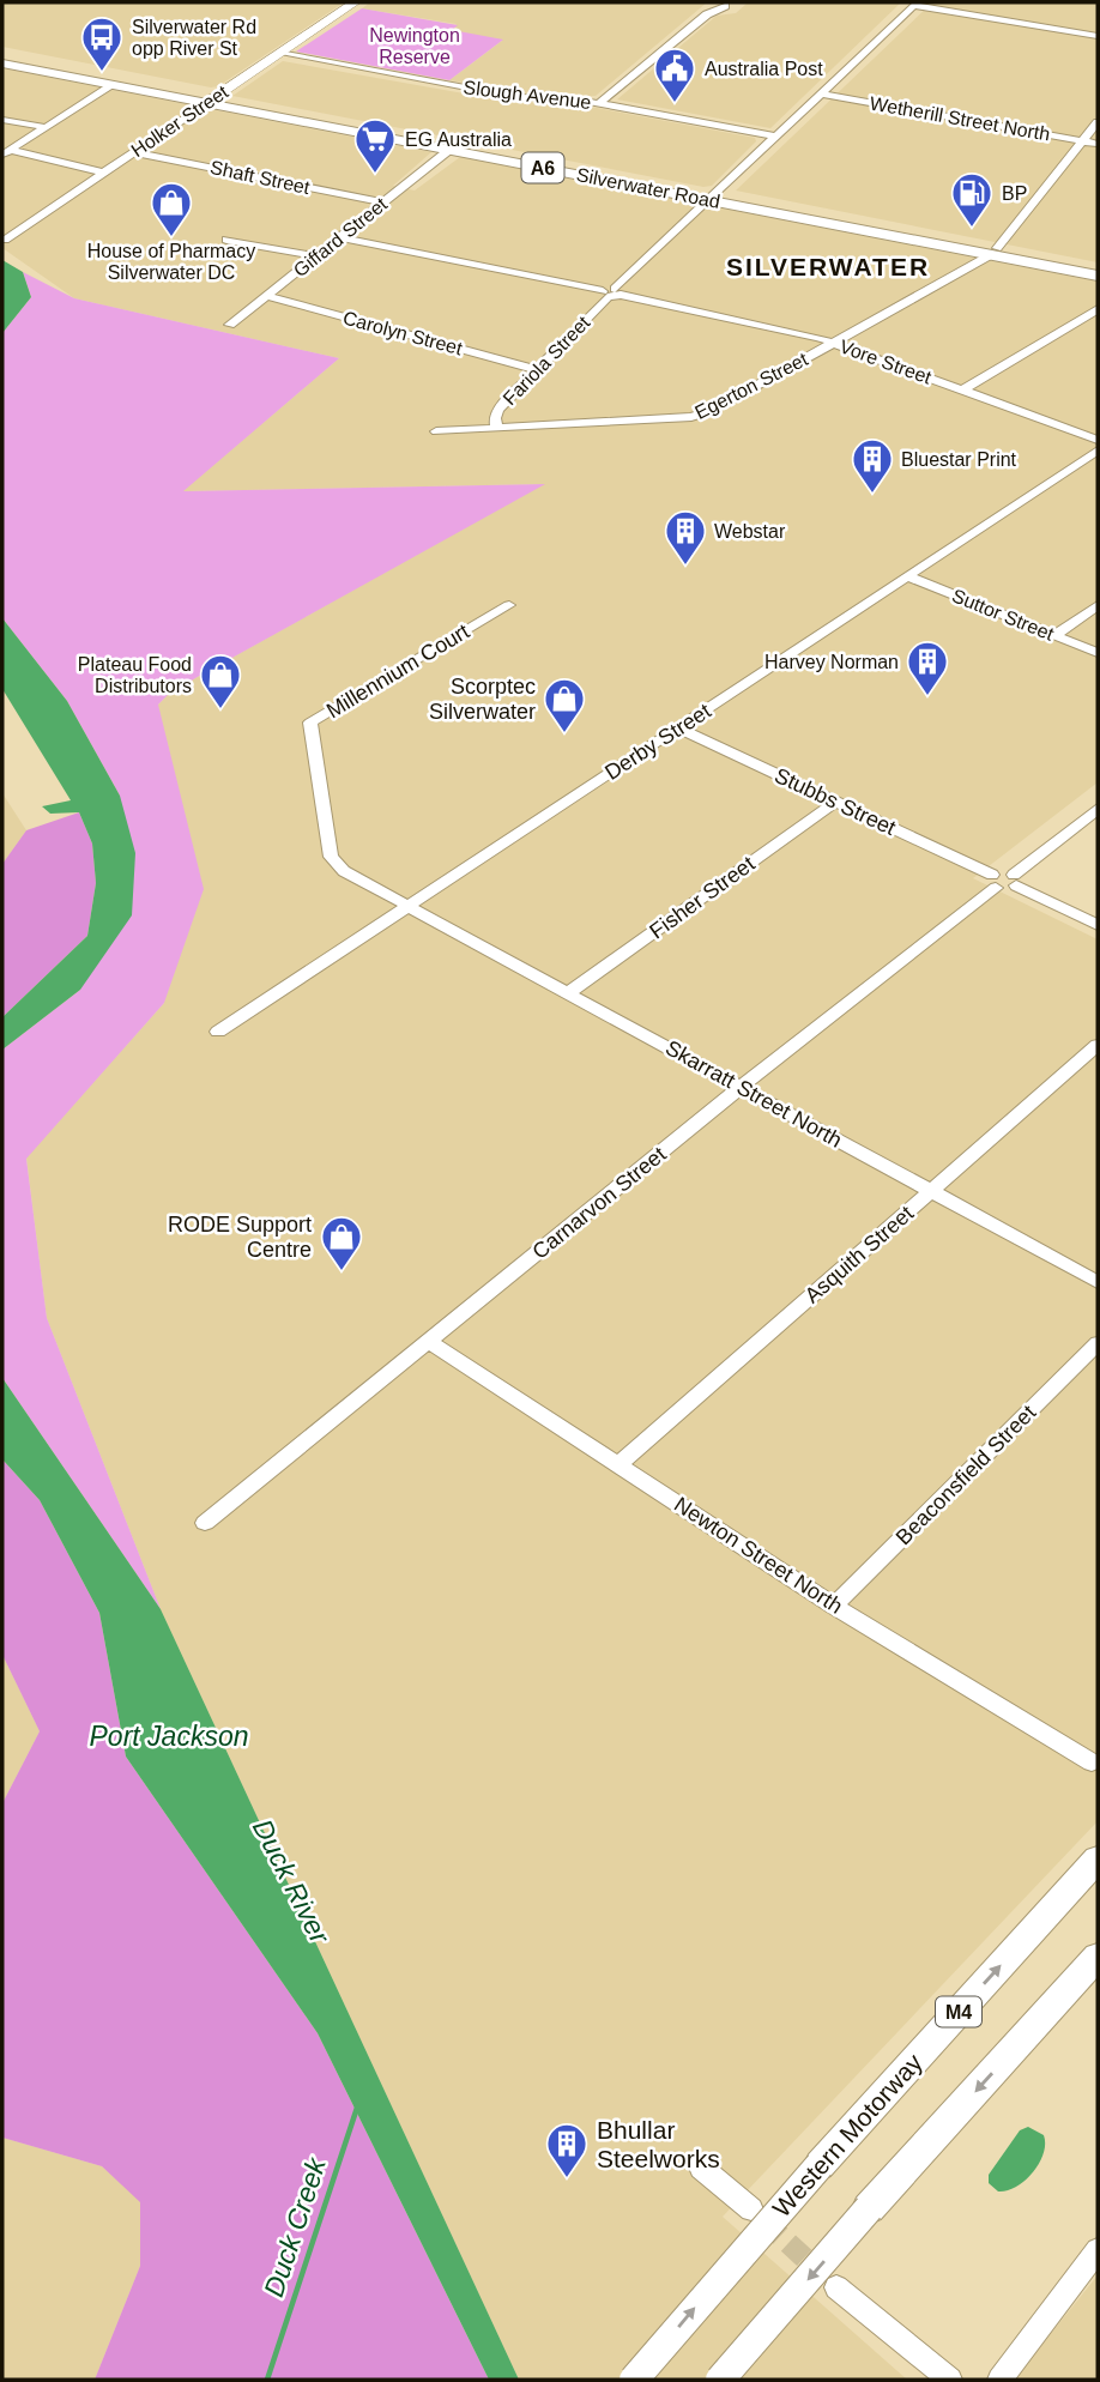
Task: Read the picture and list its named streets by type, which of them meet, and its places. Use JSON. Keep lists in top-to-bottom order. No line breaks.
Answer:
{"streets":{"highway":["A6","Silverwater Road","M4","Western Motorway"],"main road":["Holker Street"],"street":["Slough Avenue","Wetherill Street North","Shaft Street","Giffard Street","Carolyn Street","Fariola Street","Vore Street","Egerton Street","Suttor Street","Millennium Court","Derby Street","Stubbs Street","Fisher Street","Skarratt Street North","Carnarvon Street","Asquith Street","Beaconsfield Street","Newton Street North"]},"crossings":[["Slough Avenue","Holker Street"],["Slough Avenue","Fariola Street"],["Wetherill Street North","Fariola Street"],["Wetherill Street North","Egerton Street"],["Holker Street","Shaft Street"],["Holker Street","Silverwater Road"],["Shaft Street","Giffard Street"],["Silverwater Road","Giffard Street"],["Silverwater Road","Fariola Street"],["Silverwater Road","Egerton Street"],["Giffard Street","Carolyn Street"],["Giffard Street","Vore Street"],["Carolyn Street","Fariola Street"],["Fariola Street","Vore Street"],["Fariola Street","Egerton Street"],["Vore Street","Egerton Street"],["Vore Street","Derby Street"],["Suttor Street","Derby Street"],["Millennium Court","Derby Street"],["Millennium Court","Skarratt Street North"],["Derby Street","Stubbs Street"],["Derby Street","Skarratt Street North"],["Stubbs Street","Fisher Street"],["Stubbs Street","Carnarvon Street"],["Fisher Street","Skarratt Street North"],["Skarratt Street North","Carnarvon Street"],["Skarratt Street North","Asquith Street"],["Carnarvon Street","Newton Street North"],["Asquith Street","Newton Street North"],["Beaconsfield Street","Newton Street North"]],"districts":["SILVERWATER"],"water":["Port Jackson","Duck River","Duck Creek"],"parks":["Newington Reserve"],"places":{"bus stop":["Silverwater Rd opp River St"],"public building":["Australia Post"],"supermarket":["EG Australia"],"fuel station":["BP"],"shop":["House of Pharmacy Silverwater DC","Plateau Food Distributors","Scorptec Silverwater","RODE Support Centre"],"building":["Bluestar Print","Webstar","Harvey Norman","Bhullar Steelworks"]}}
